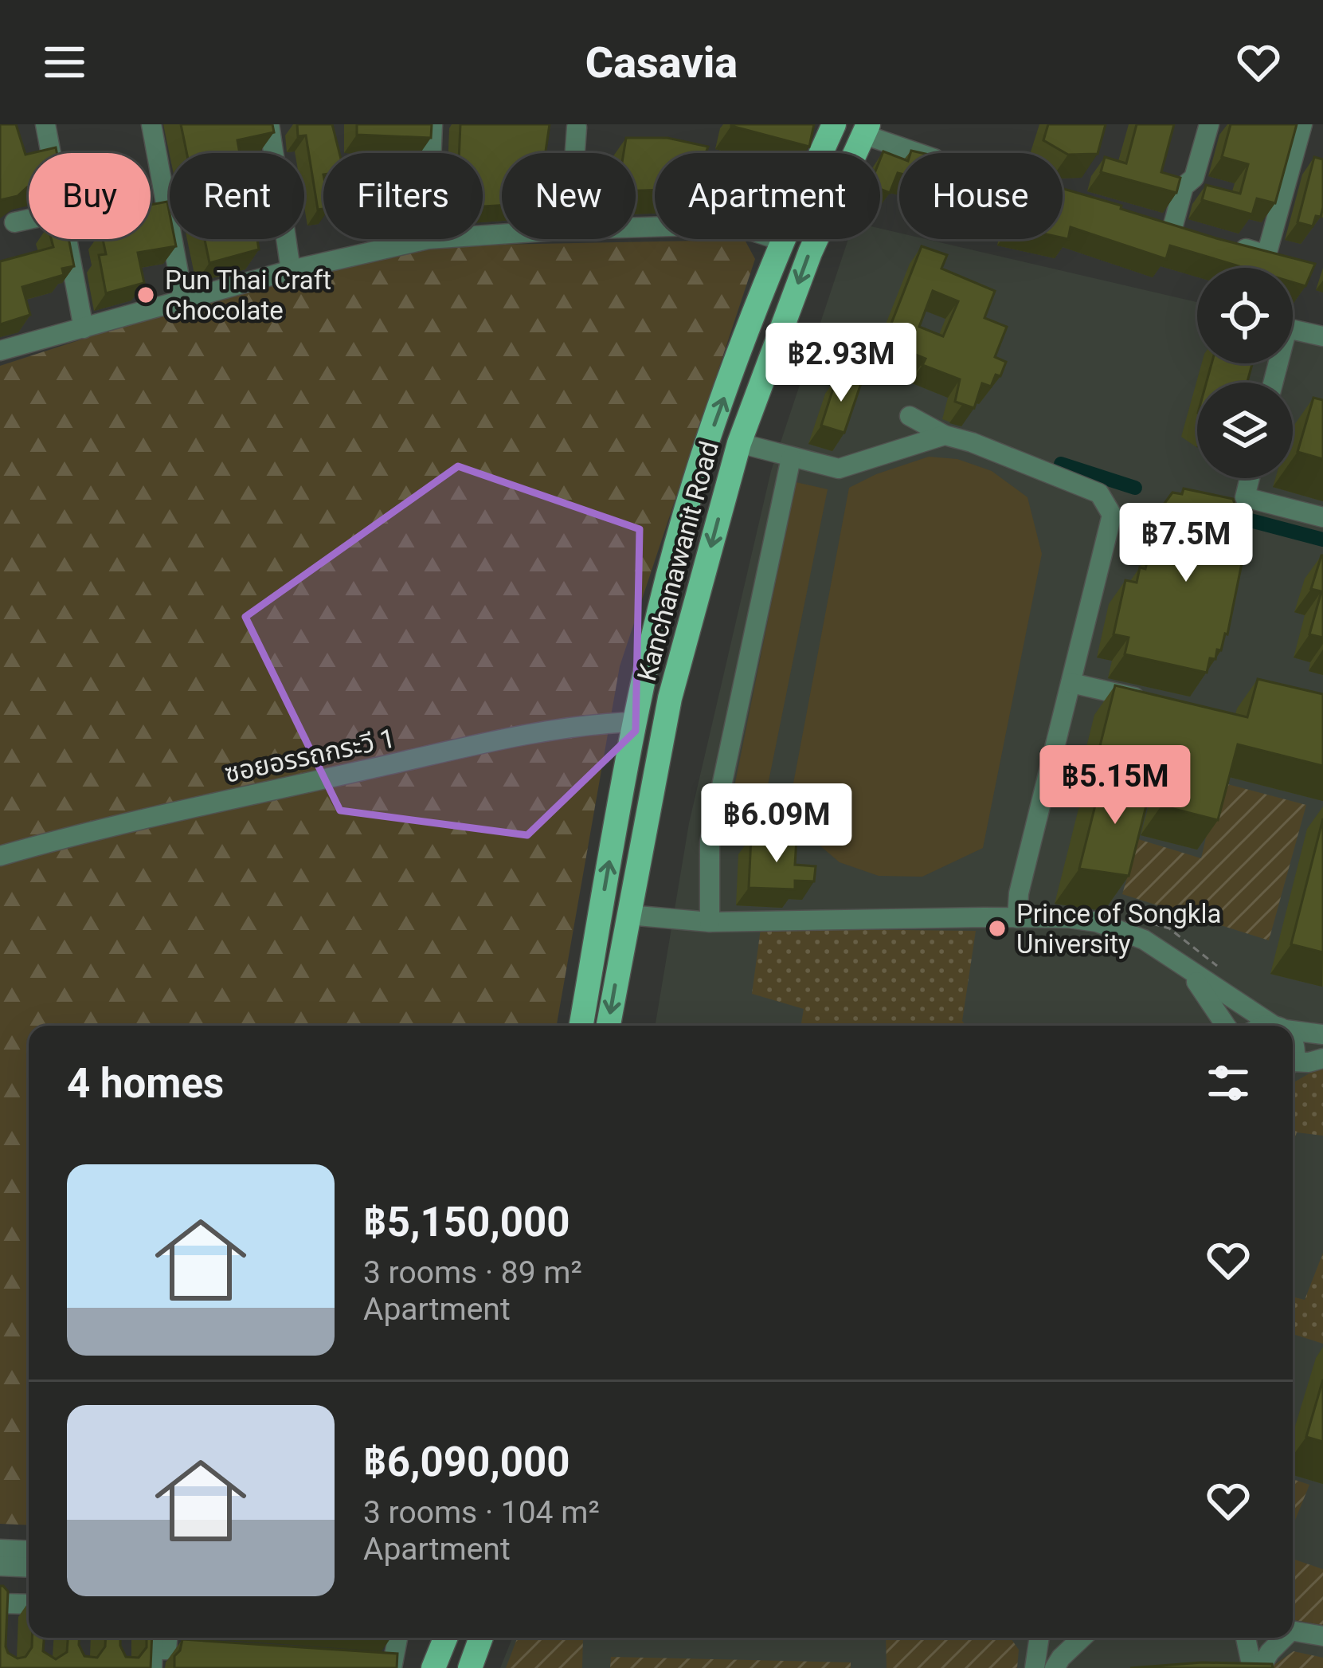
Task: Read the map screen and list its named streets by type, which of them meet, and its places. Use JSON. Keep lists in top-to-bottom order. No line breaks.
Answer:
{"streets":{"main road":["Kanchanawanit Road"],"street":["ซอยอรรถกระวี 1"]},"crossings":[["Kanchanawanit Road","ซอยอรรถกระวี 1"]],"places":["Pun Thai Craft Chocolate","Prince of Songkla University"],"page":{"header":"Casavia","chip":["Buy","Rent","Filters","New","Apartment","House"],"price":["฿2.93M","฿7.5M","฿5.15M","฿6.09M"],"heading":"4 homes","list":[{"name":"฿5,150,000","note":"3 rooms · 89 m² · Apartment"},{"name":"฿6,090,000","note":"3 rooms · 104 m² · Apartment"}]}}
